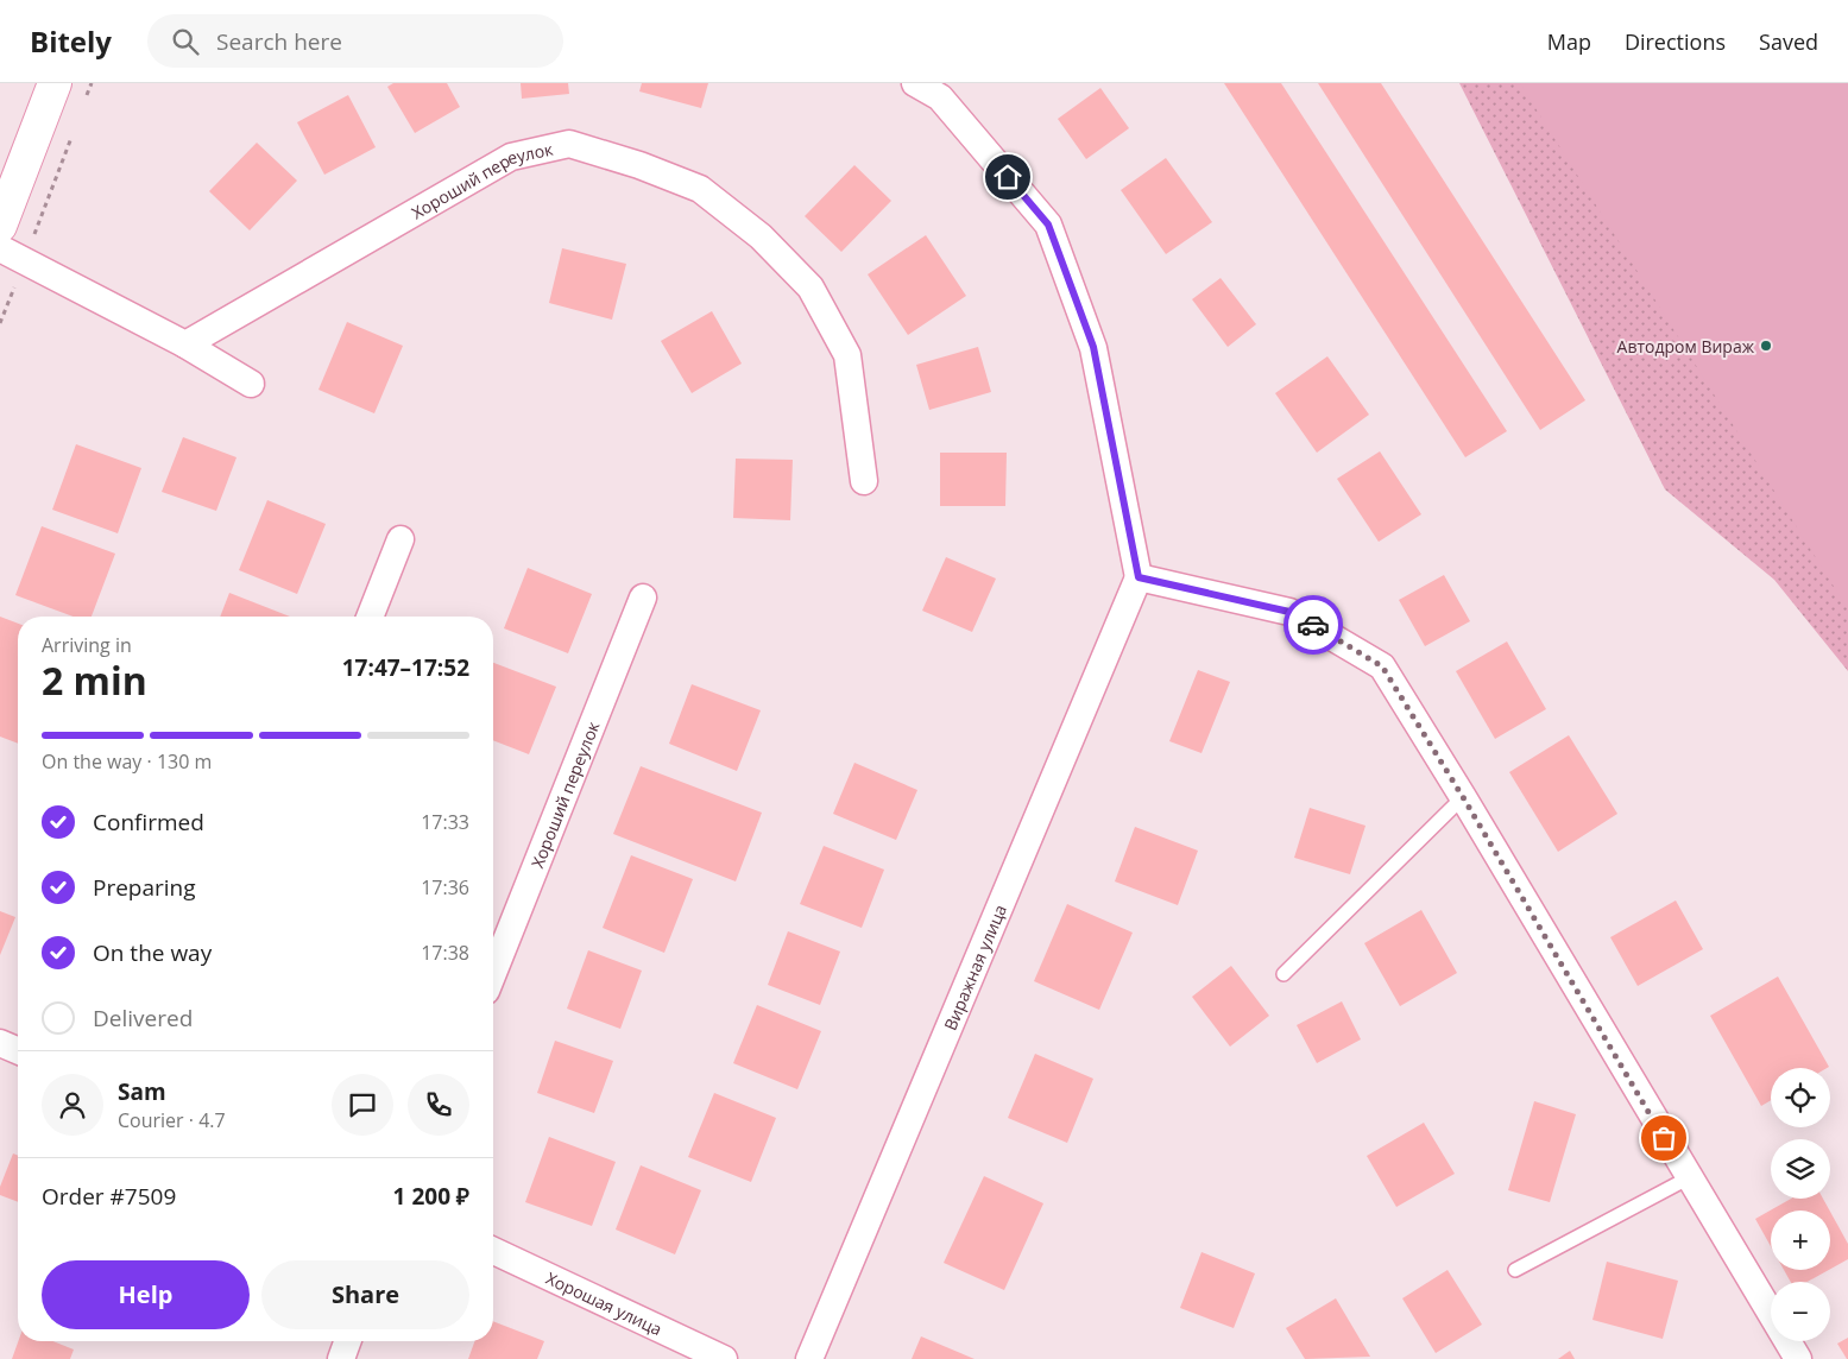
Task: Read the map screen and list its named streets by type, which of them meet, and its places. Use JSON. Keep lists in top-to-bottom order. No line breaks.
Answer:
{"streets":{"street":["Хороший переулок","Виражная улица","Хорошая улица"]},"places":["Автодром Вираж"],"page":{"header":"Bitely","search":"Search here","nav":["Map","Directions","Saved"],"heading":["2 min","Arriving in","17:47–17:52"],"panel":["Sam","Courier · 4.7","Order #7509","1 200 ₽"],"bar":"On the way · 130 m","list":[["Confirmed","17:33"],["Preparing","17:36"],["On the way","17:38"],"Delivered"],"map_buttons":["+","−"],"buttons":["Help","Share"]}}
